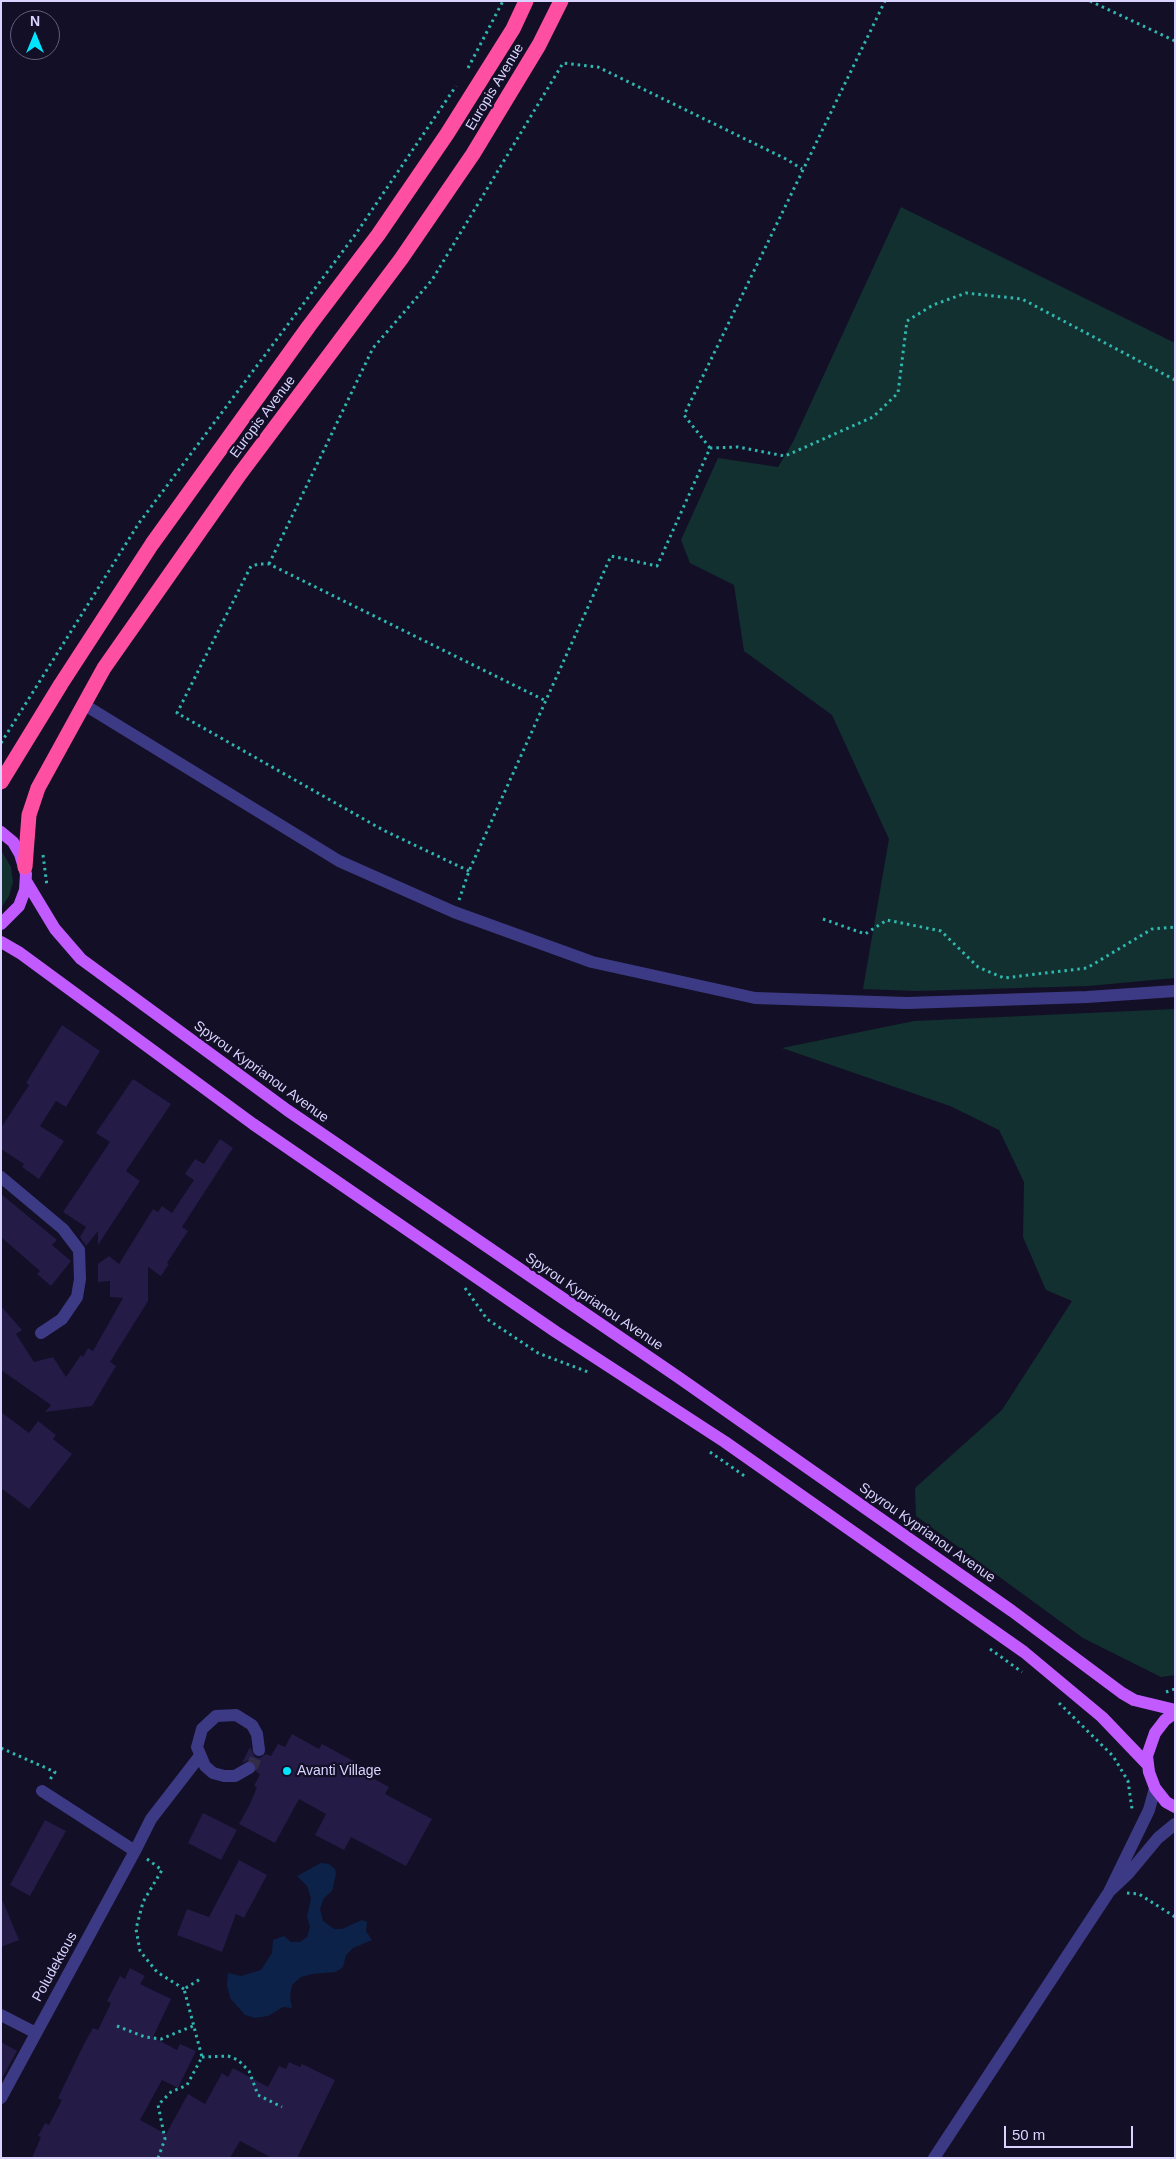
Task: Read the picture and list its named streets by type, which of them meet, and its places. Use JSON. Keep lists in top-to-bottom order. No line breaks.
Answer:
{"streets":{"highway":["Europis Avenue"],"main road":["Spyrou Kyprianou Avenue"],"street":["Poludektous"]},"crossings":[["Europis Avenue","Spyrou Kyprianou Avenue"]],"places":["Avanti Village"],"scale_bar":"50 m","north":"top"}
